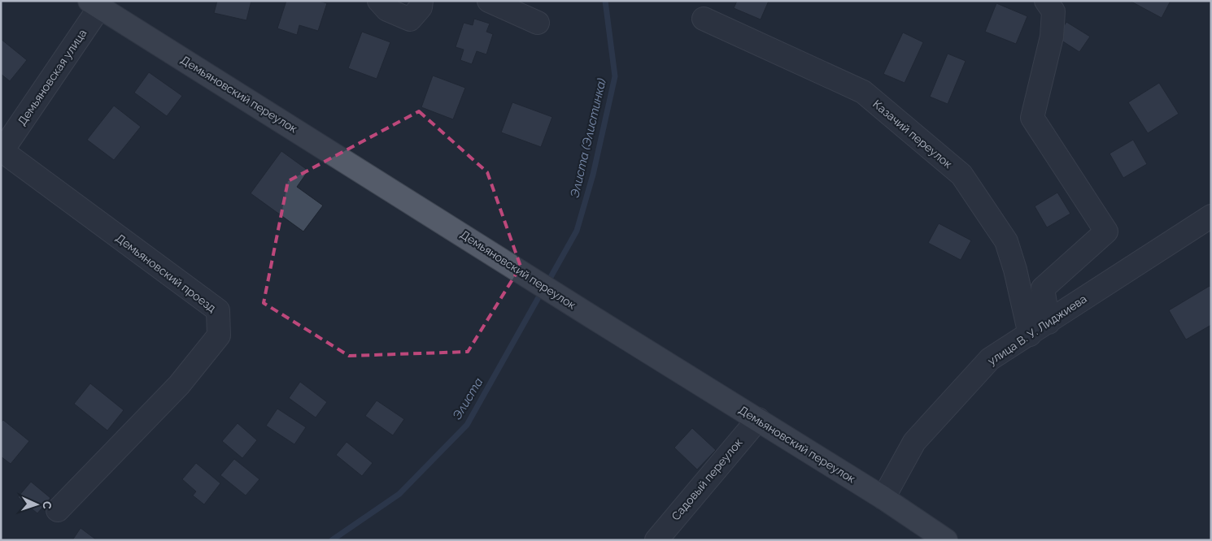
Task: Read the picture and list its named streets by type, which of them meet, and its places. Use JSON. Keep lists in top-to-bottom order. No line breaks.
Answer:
{"streets":{"main road":["Демьяновский переулок"],"street":["Демьяновская улица","Казачий переулок","Демьяновский проезд","улица В. У. Лиджиева","Садовый переулок"]},"crossings":[["Демьяновская улица","Демьяновский переулок"],["Демьяновская улица","Демьяновский проезд"],["Демьяновский переулок","улица В. У. Лиджиева"],["Демьяновский переулок","Садовый переулок"],["Казачий переулок","улица В. У. Лиджиева"]],"water":["Элиста (Элистинка)","Элиста"],"north":"right"}
